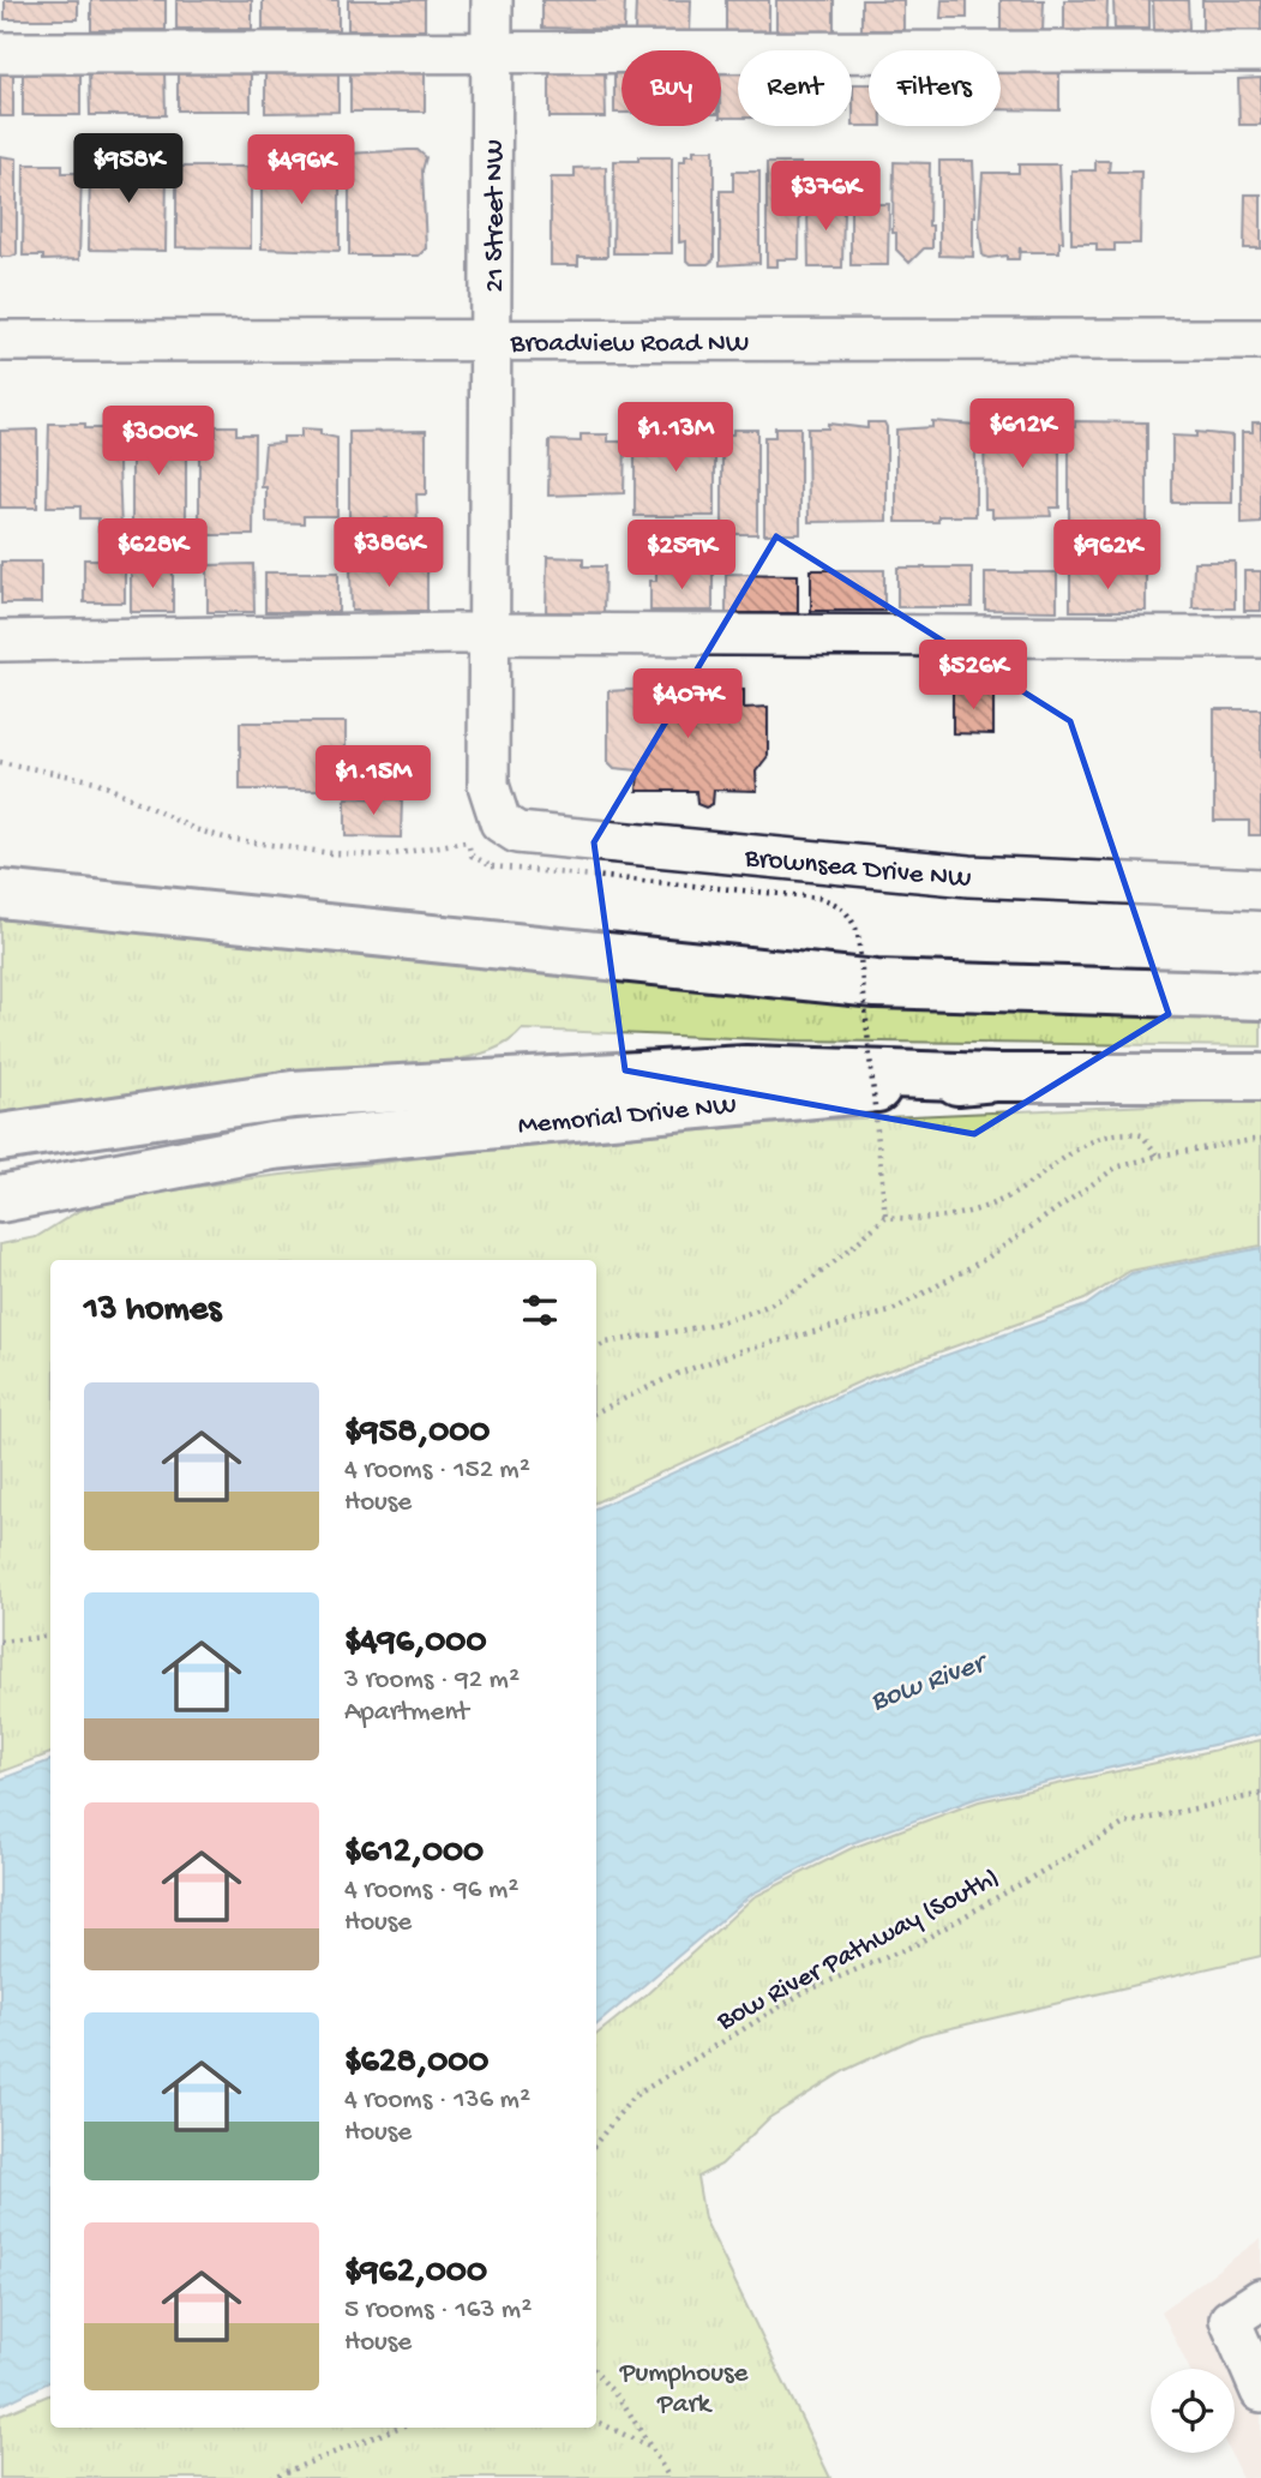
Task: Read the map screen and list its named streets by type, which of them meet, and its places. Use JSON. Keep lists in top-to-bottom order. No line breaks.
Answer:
{"streets":{"main road":["Memorial Drive NW"],"street":["21 Street NW","Broadview Road NW","Brownsea Drive NW"],"path":["Bow River Pathway (South)"]},"crossings":[["21 Street NW","Broadview Road NW"],["21 Street NW","Brownsea Drive NW"]],"water":["Bow River"],"parks":["Pumphouse Park"],"page":{"chip":["Buy","Rent","Filters"],"price":["$958K","$496K","$376K","$612K","$1.13M","$300K","$386K","$628K","$259K","$962K","$526K","$407K","$1.15M"],"heading":"13 homes","list":[{"name":"$958,000","note":"4 rooms · 152 m² · House"},{"name":"$496,000","note":"3 rooms · 92 m² · Apartment"},{"name":"$612,000","note":"4 rooms · 96 m² · House"},{"name":"$628,000","note":"4 rooms · 136 m² · House"},{"name":"$962,000","note":"5 rooms · 163 m² · House"}]}}
